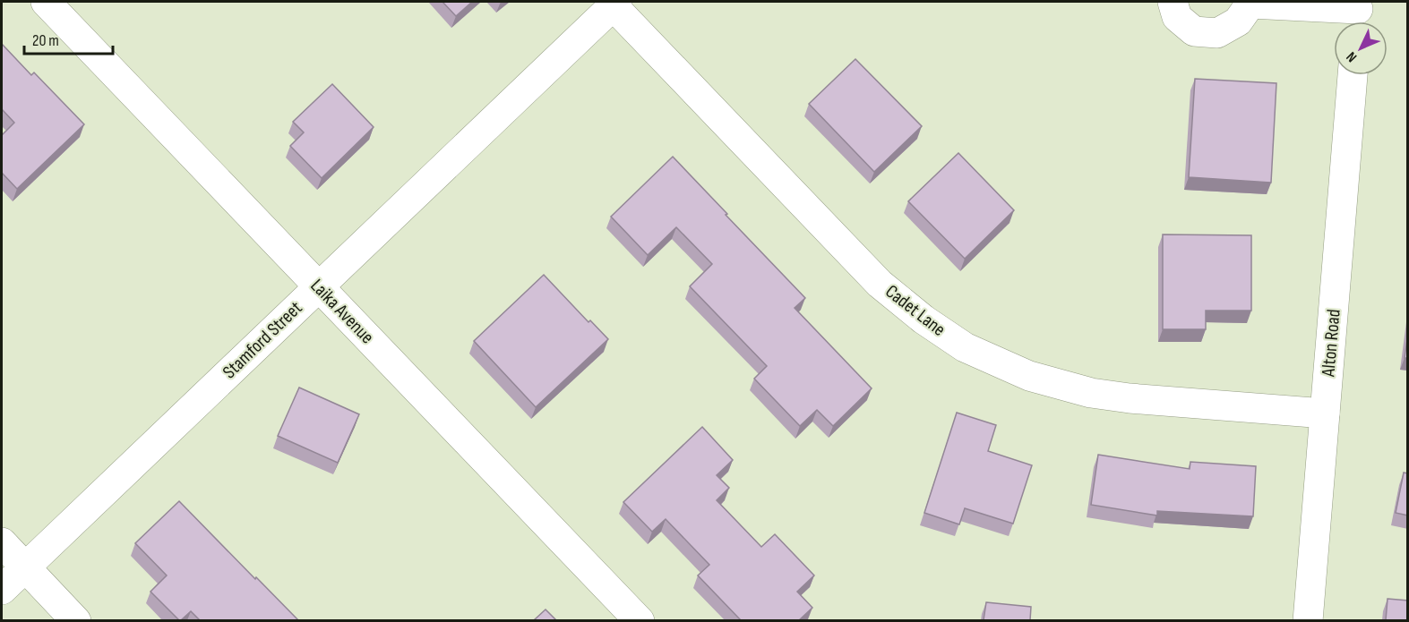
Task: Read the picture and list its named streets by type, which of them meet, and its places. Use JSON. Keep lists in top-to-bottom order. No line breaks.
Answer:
{"streets":{"street":["Cadet Lane","Laika Avenue","Stamford Street","Alton Road"]},"crossings":[["Cadet Lane","Stamford Street"],["Cadet Lane","Alton Road"],["Laika Avenue","Stamford Street"]],"scale_bar":"20 m","north":"bottom left"}
